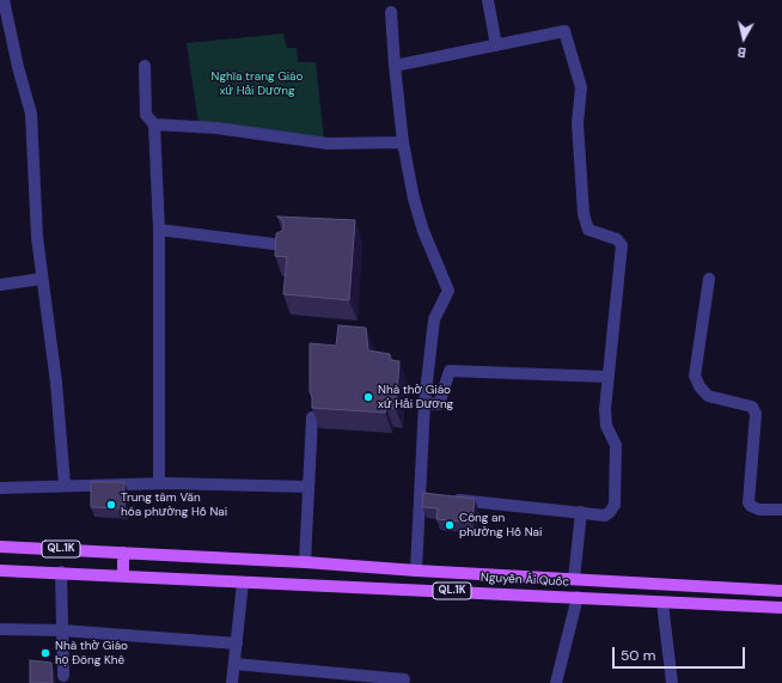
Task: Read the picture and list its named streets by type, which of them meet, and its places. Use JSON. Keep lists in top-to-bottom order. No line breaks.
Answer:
{"streets":{"main road":["QL.1K","Nguyễn Ái Quốc"]},"crossings":[["QL.1K","Nguyễn Ái Quốc"]],"parks":["Nghĩa trang Giáo xứ Hải Dương"],"places":["Nhà thờ Giáo xứ Hải Dương","Trung tâm Văn hóa phường Hố Nai","Công an phường Hố Nai","Nhà thờ Giáo họ Đông Khê"],"scale_bar":"50 m","north":"bottom"}
